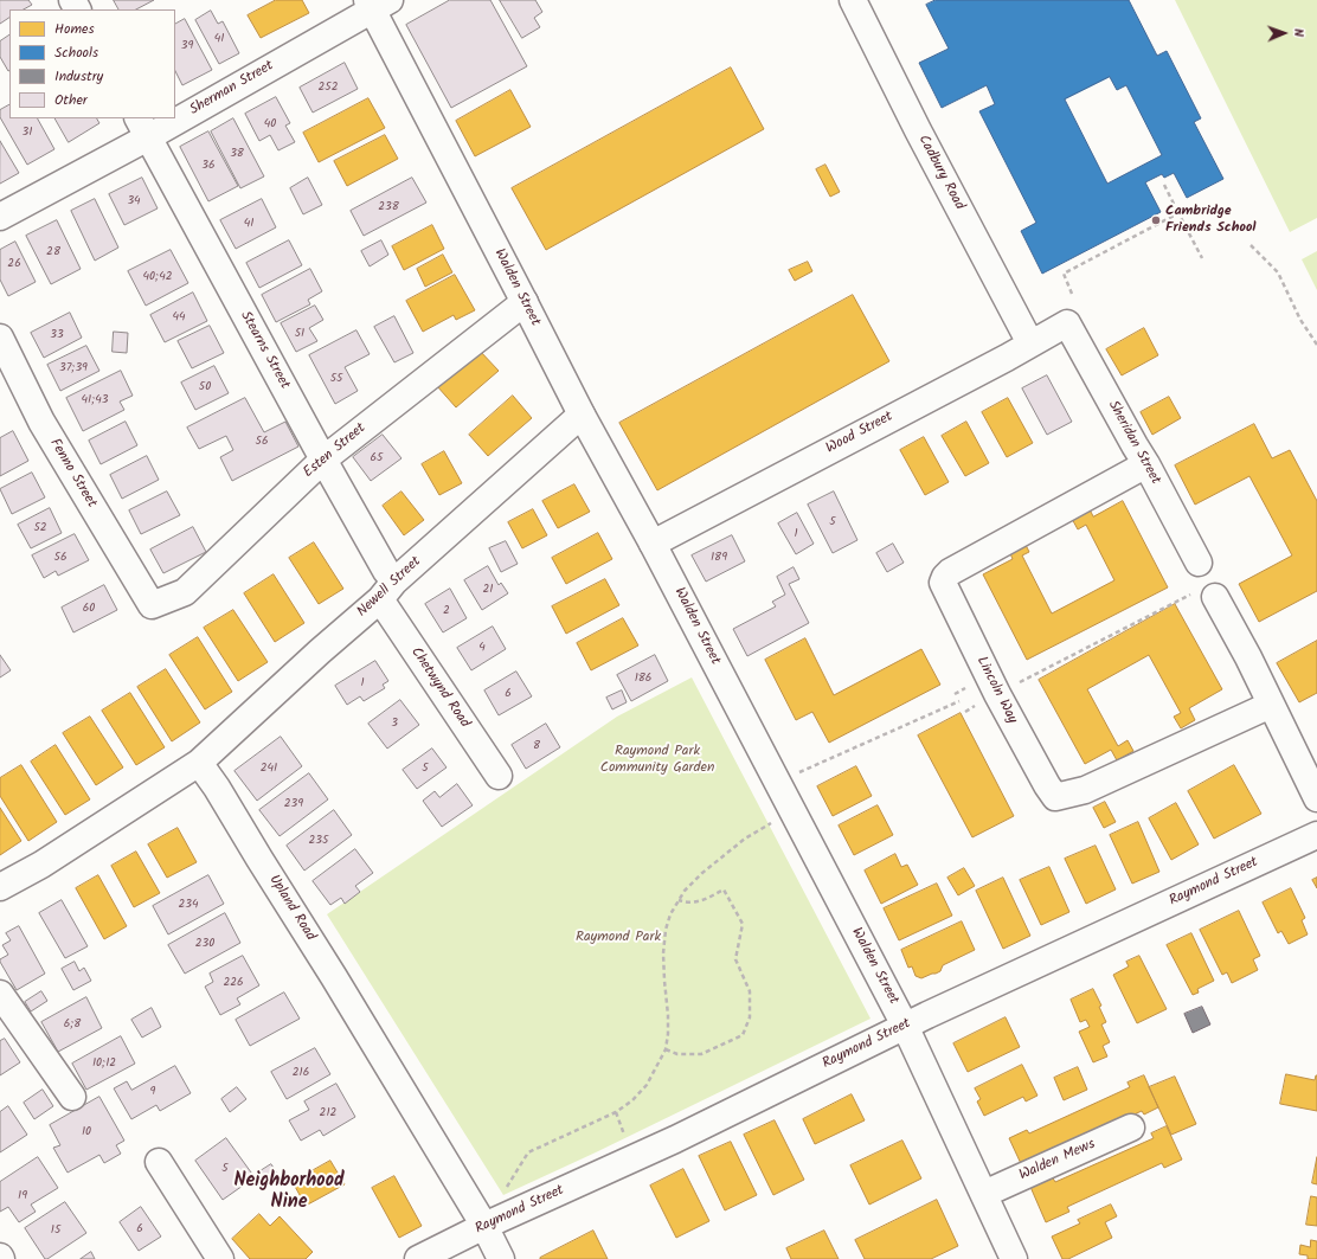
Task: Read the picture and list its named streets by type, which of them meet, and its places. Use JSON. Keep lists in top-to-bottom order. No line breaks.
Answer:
{"streets":{"street":["Sherman Street","Cadbury Road","Walden Street","Stearns Street","Wood Street","Sheridan Street","Esten Street","Fenno Street","Newell Street","Chetwynd Road","Lincoln Way","Raymond Street","Upland Road","Walden Mews"]},"crossings":[["Sherman Street","Walden Street"],["Sherman Street","Stearns Street"],["Cadbury Road","Wood Street"],["Walden Street","Wood Street"],["Walden Street","Esten Street"],["Walden Street","Newell Street"],["Walden Street","Raymond Street"],["Walden Street","Walden Mews"],["Stearns Street","Esten Street"],["Stearns Street","Newell Street"],["Stearns Street","Chetwynd Road"],["Wood Street","Sheridan Street"],["Sheridan Street","Lincoln Way"],["Esten Street","Fenno Street"],["Newell Street","Chetwynd Road"],["Newell Street","Upland Road"],["Raymond Street","Upland Road"]],"districts":["Neighborhood Nine"],"parks":["Raymond Park Community Garden","Raymond Park"],"places":["Cambridge Friends School"],"house_numbers":["41","39","252","40","31","38","36","34","238","41","28","26","40;42","44","51","33","37;39","55","50","41;43","56","65","5","52","1","56","189","21","60","2","4","186","1","6","3","8","241","5","239","235","234","230","226","6;8","10;12","216","9","212","10","5","19","6","15"],"legend":["Homes","Schools","Industry","Other"],"north":"right"}
